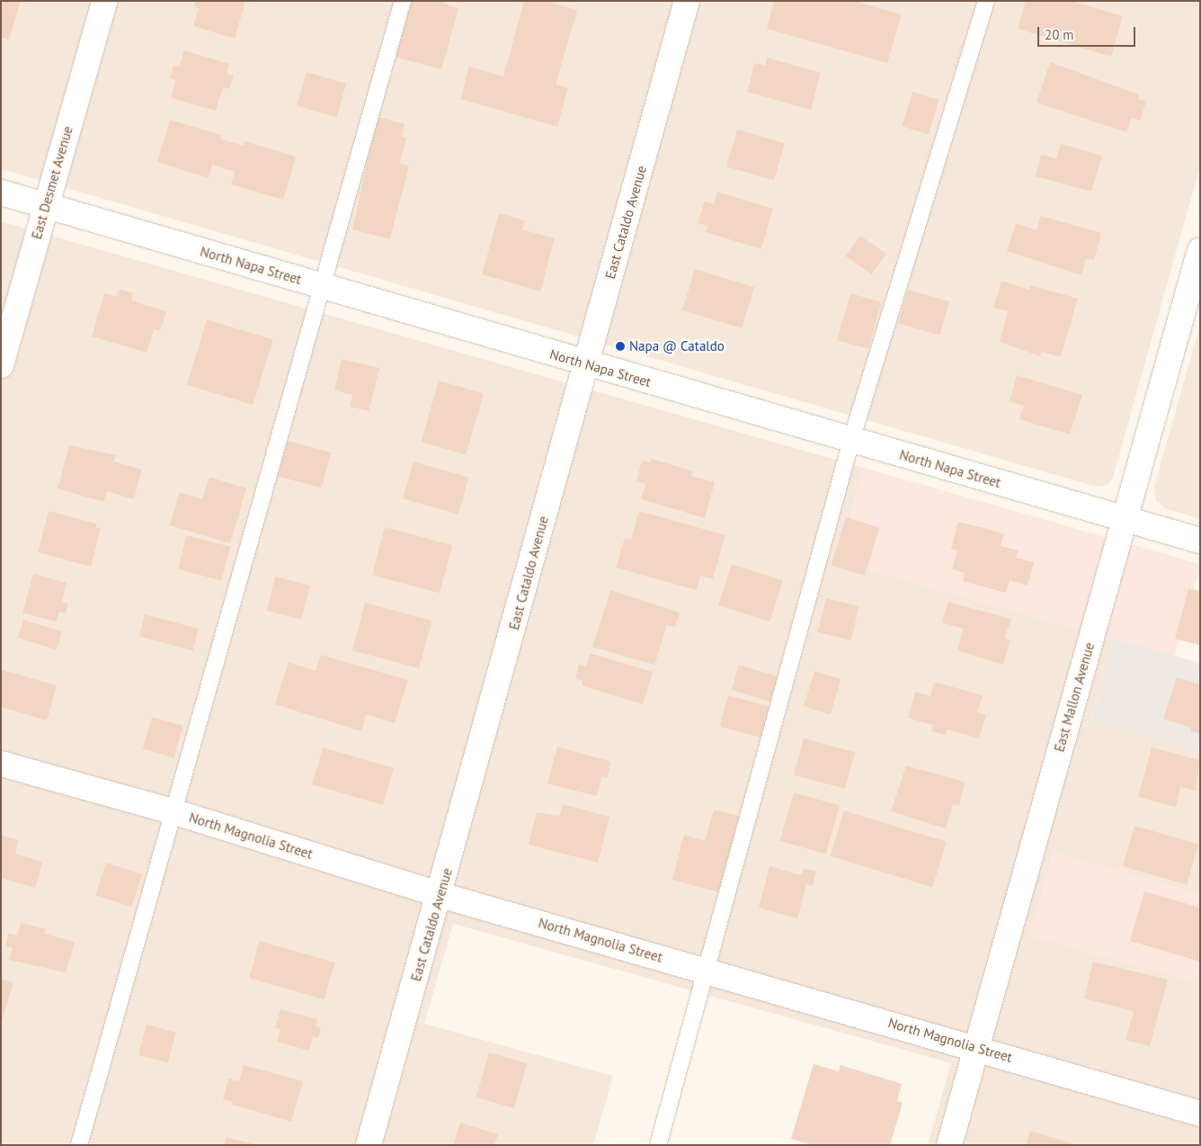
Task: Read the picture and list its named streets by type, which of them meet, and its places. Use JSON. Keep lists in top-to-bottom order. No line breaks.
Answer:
{"streets":{"street":["East Desmet Avenue","East Cataldo Avenue","North Napa Street","East Mallon Avenue","North Magnolia Street"]},"crossings":[["East Desmet Avenue","North Napa Street"],["East Cataldo Avenue","North Napa Street"],["East Cataldo Avenue","North Magnolia Street"],["North Napa Street","East Mallon Avenue"],["East Mallon Avenue","North Magnolia Street"]],"places":["Napa @ Cataldo"],"scale_bar":"20 m"}
